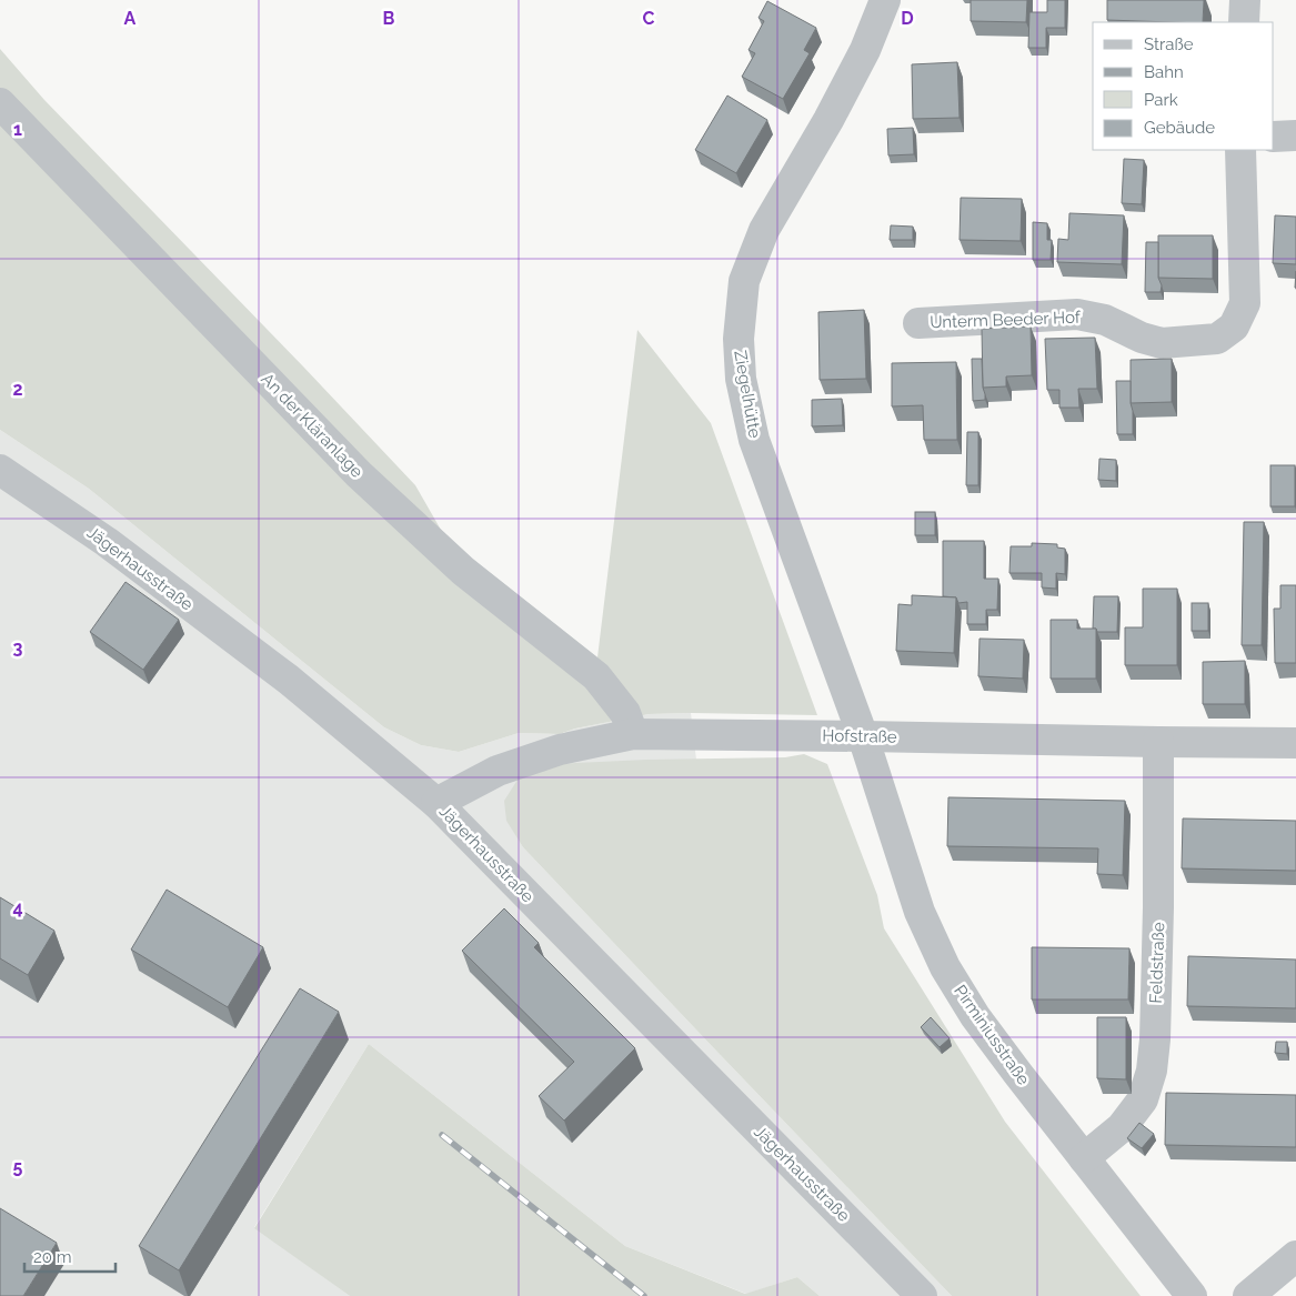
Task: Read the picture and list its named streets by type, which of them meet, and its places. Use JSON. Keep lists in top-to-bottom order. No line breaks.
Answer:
{"streets":{"street":["Unterm Beeder Hof","Ziegelhütte","An der Kläranlage","Jägerhausstraße","Hofstraße","Feldstraße","Pirminiusstraße"]},"crossings":[["Ziegelhütte","Hofstraße"],["Ziegelhütte","Pirminiusstraße"],["An der Kläranlage","Hofstraße"],["Jägerhausstraße","Hofstraße"],["Hofstraße","Feldstraße"],["Hofstraße","Pirminiusstraße"],["Feldstraße","Pirminiusstraße"]],"legend":["Straße","Bahn","Park","Gebäude"],"scale_bar":"20 m","grid":{"columns":["A","B","C","D"],"rows":["1","2","3","4","5"]}}
